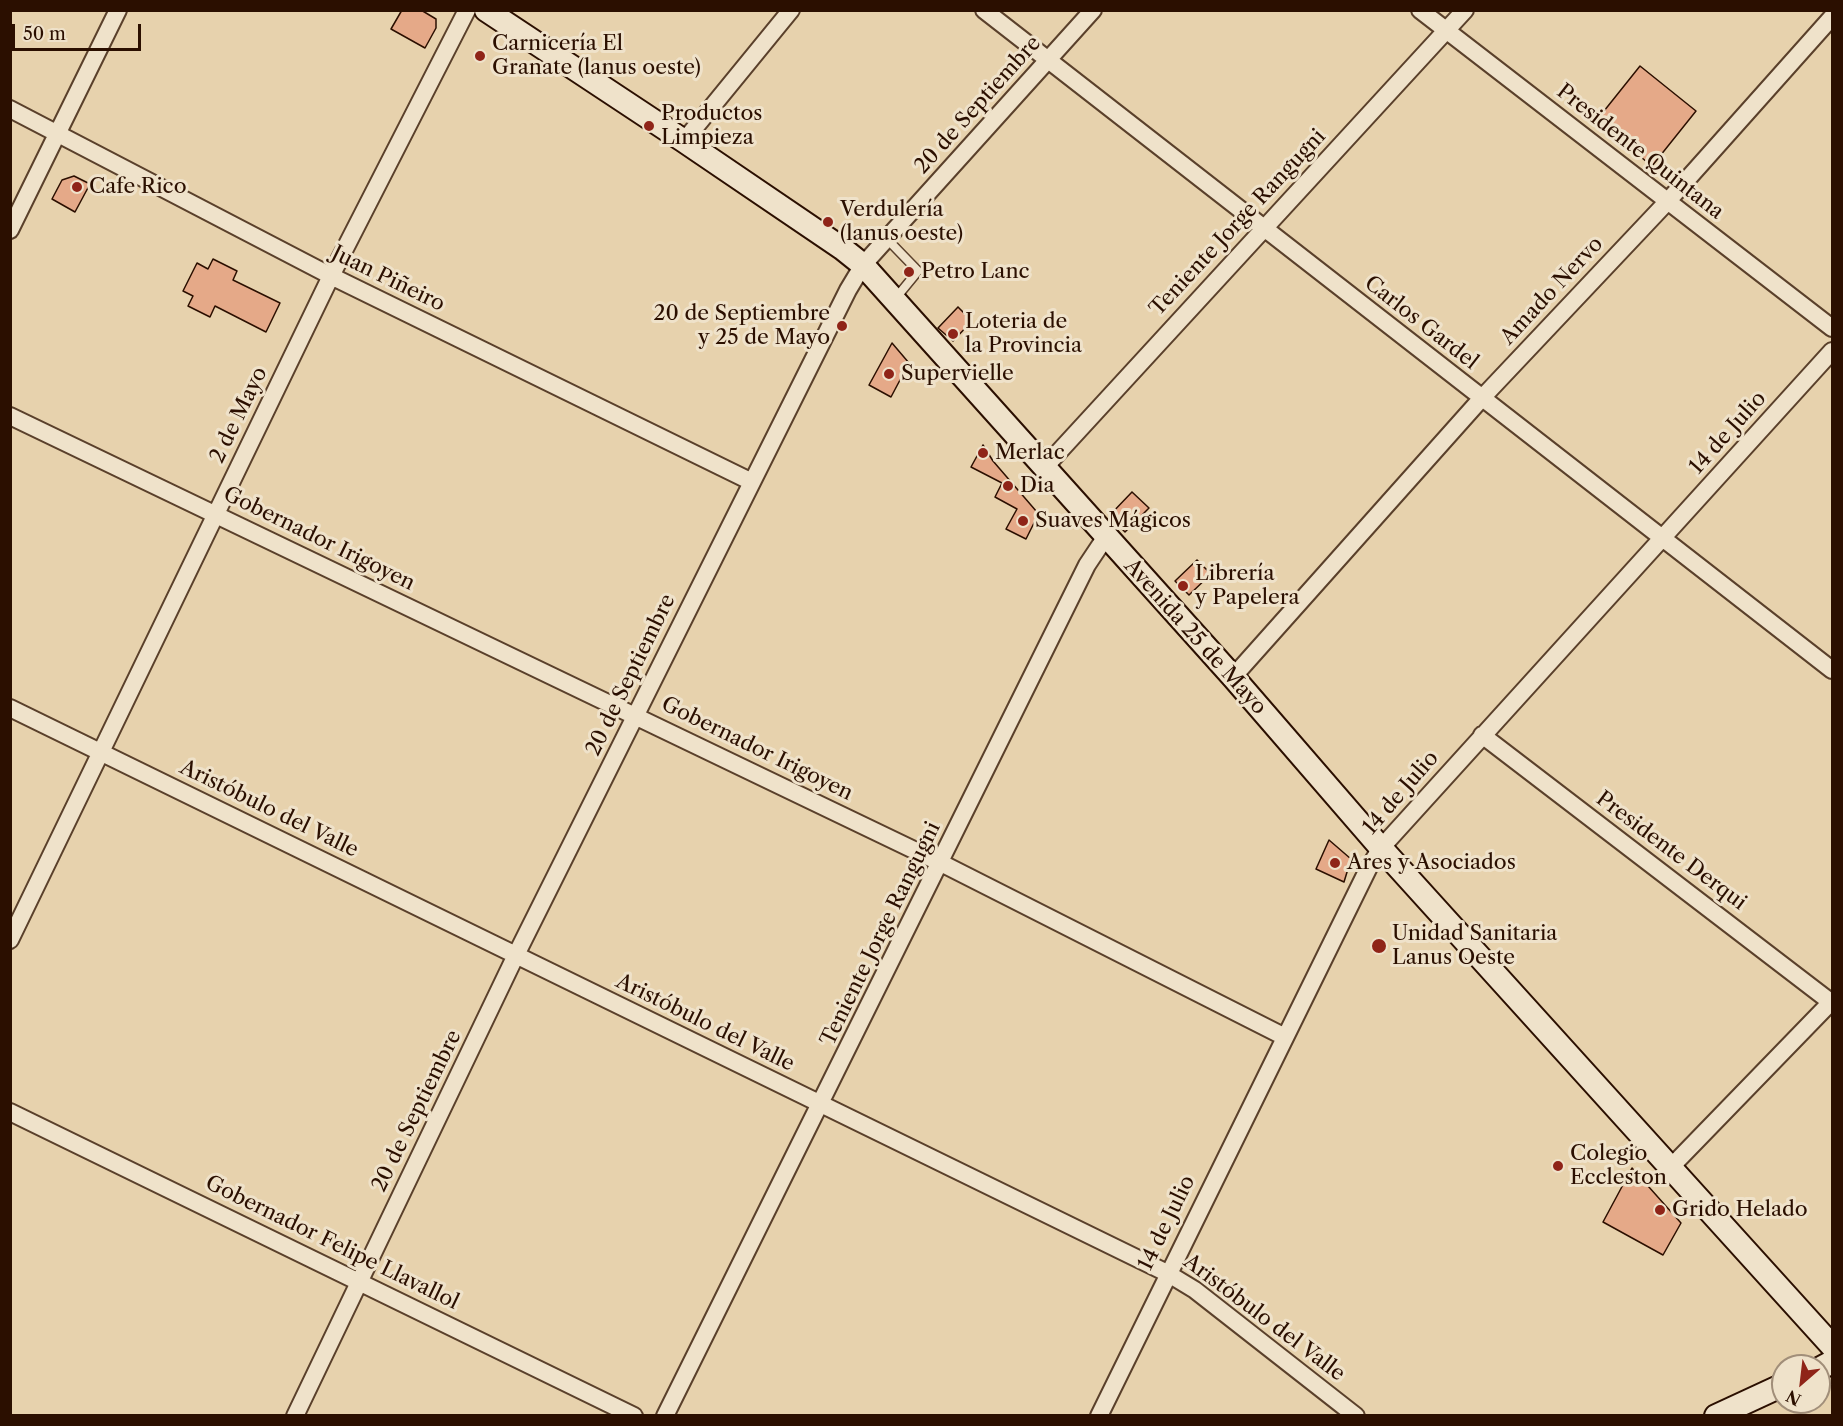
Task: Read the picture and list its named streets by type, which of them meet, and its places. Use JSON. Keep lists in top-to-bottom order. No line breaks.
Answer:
{"streets":{"main road":["Avenida 25 de Mayo"],"street":["20 de Septiembre","Presidente Quintana","Teniente Jorge Rangugni","Juan Piñeiro","Amado Nervo","Carlos Gardel","2 de Mayo","14 de Julio","Gobernador Irigoyen","Aristóbulo del Valle","Presidente Derqui","Gobernador Felipe Llavallol"]},"crossings":[["20 de Septiembre","Juan Piñeiro"],["20 de Septiembre","Carlos Gardel"],["20 de Septiembre","Gobernador Irigoyen"],["20 de Septiembre","Avenida 25 de Mayo"],["20 de Septiembre","Aristóbulo del Valle"],["20 de Septiembre","Gobernador Felipe Llavallol"],["Presidente Quintana","Teniente Jorge Rangugni"],["Presidente Quintana","Amado Nervo"],["Teniente Jorge Rangugni","Carlos Gardel"],["Teniente Jorge Rangugni","Gobernador Irigoyen"],["Teniente Jorge Rangugni","Avenida 25 de Mayo"],["Teniente Jorge Rangugni","Aristóbulo del Valle"],["Juan Piñeiro","2 de Mayo"],["Amado Nervo","Carlos Gardel"],["Amado Nervo","Avenida 25 de Mayo"],["Carlos Gardel","14 de Julio"],["2 de Mayo","Gobernador Irigoyen"],["2 de Mayo","Aristóbulo del Valle"],["14 de Julio","Gobernador Irigoyen"],["14 de Julio","Avenida 25 de Mayo"],["14 de Julio","Aristóbulo del Valle"],["14 de Julio","Presidente Derqui"]],"places":["Carnicería El Granate (lanus oeste)","Productos Limpieza","Cafe Rico","Verdulería (lanus oeste)","Petro Lanc","20 de Septiembre y 25 de Mayo","Loteria de la Provincia","Supervielle","Merlac","Dia","Suaves Mágicos","Librería y Papelera","Ares y Asociados","Unidad Sanitaria Lanus Oeste","Colegio Eccleston","Grido Helado"],"scale_bar":"50 m","north":"bottom left"}
